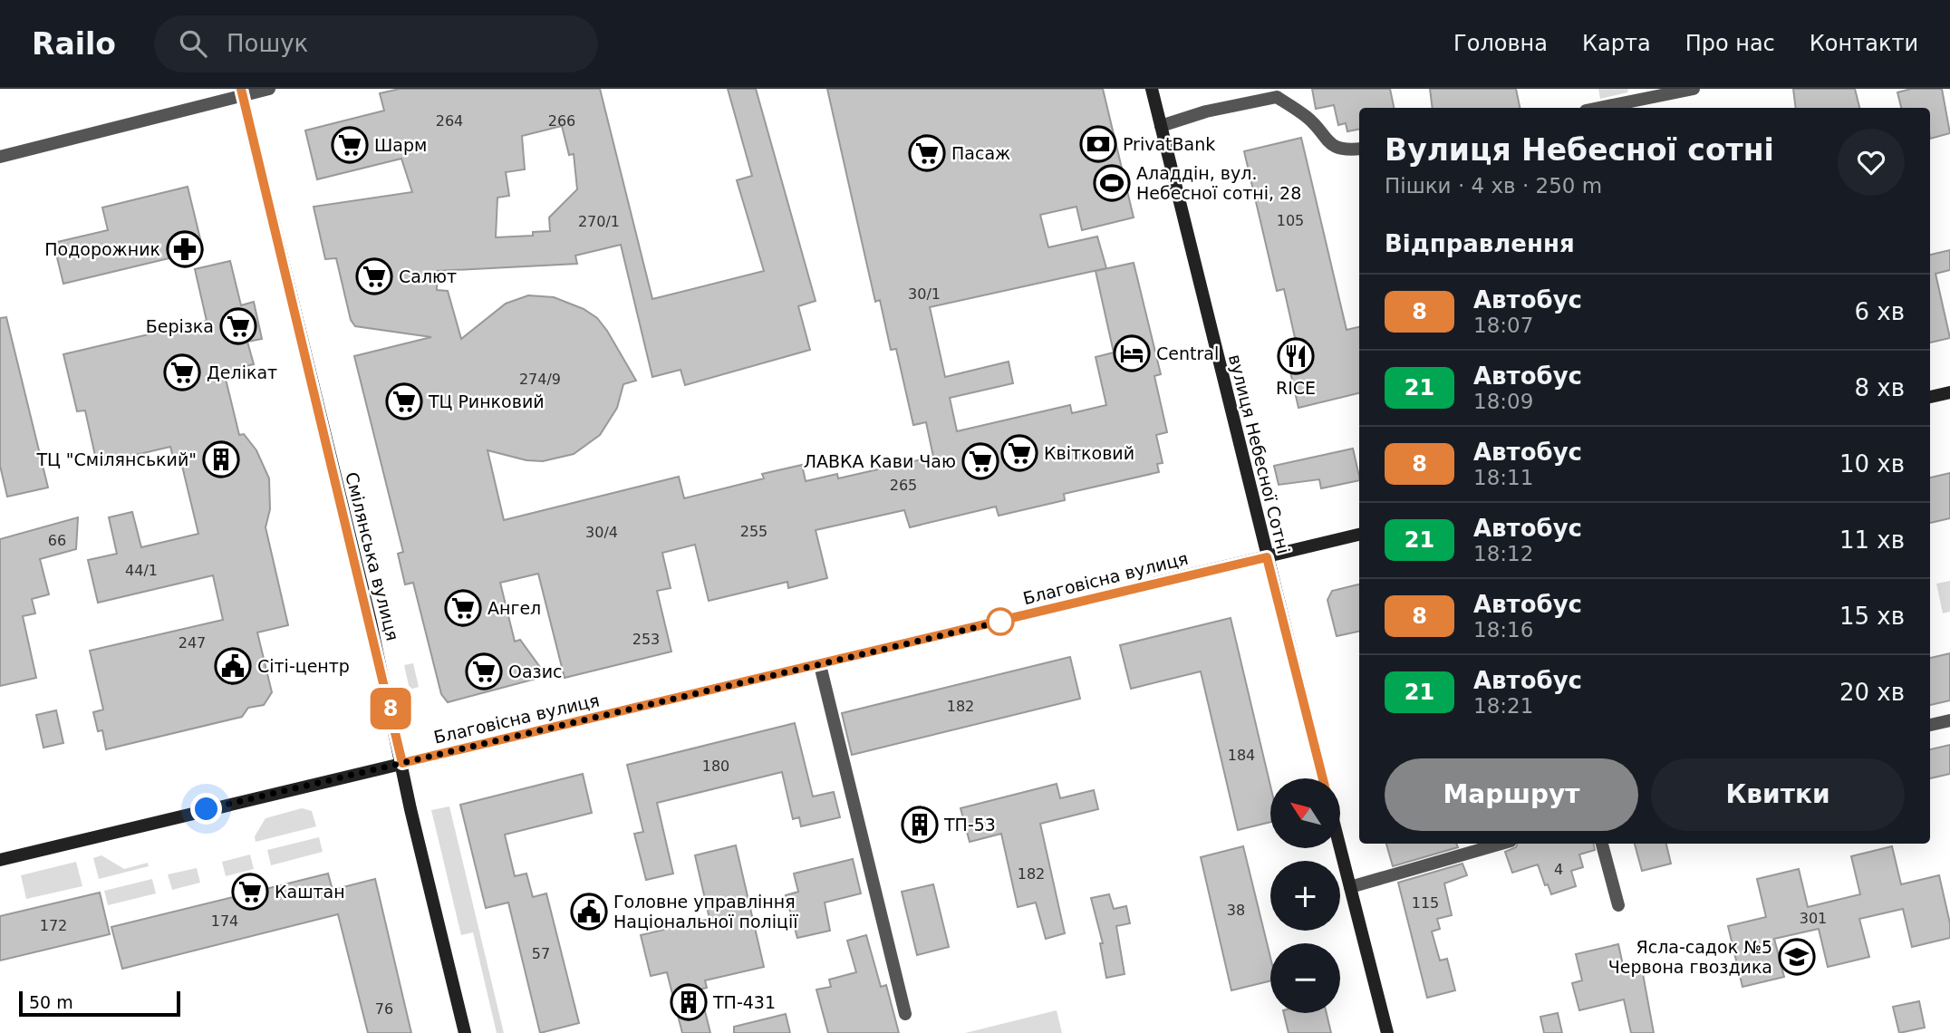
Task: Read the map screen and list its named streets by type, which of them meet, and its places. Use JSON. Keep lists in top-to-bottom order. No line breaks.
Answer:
{"streets":{"main road":["вулиця Небесної Сотні","Смілянська вулиця","Благовісна вулиця"]},"crossings":[["вулиця Небесної Сотні","Благовісна вулиця"],["Смілянська вулиця","Благовісна вулиця"]],"places":{"bank":["PrivatBank"],"supermarket":["Шарм","Пасаж","Салют","Берізка","Делікат","ТЦ Ринковий","Квітковий","ЛАВКА Кави Чаю","Ангел","Оазис","Каштан"],"sports":["Аладдін, вул. Небесної сотні, 28"],"pharmacy":["Подорожник"],"hotel":["Central"],"restaurant":["RICE"],"building":["ТЦ \"Смілянський\"","ТП-53","ТП-431"],"public building":["Сіті-центр","Головне управління Національної поліції"],"school or university":["Ясла-садок №5 Червона гвоздика"]},"lines":["bus line 8"],"house_numbers":["264","266","105","270/1","30/1","274/9","265","255","30/4","66","44/1","253","247","182","184","180","4","182","115","38","301","174","172","57","76"],"scale_bar":"50 m","north":"top left","page":{"header":"Railo","search":"Пошук","nav":["Головна","Карта","Про нас","Контакти"],"on_map":"8","heading":[["Вулиця Небесної сотні","Пішки · 4 хв · 250 m"],"Відправлення"],"list":[{"mark":"8","name":"Автобус","note":"18:07","value":"6 хв"},{"mark":"21","name":"Автобус","note":"18:09","value":"8 хв"},{"mark":"8","name":"Автобус","note":"18:11","value":"10 хв"},{"mark":"21","name":"Автобус","note":"18:12","value":"11 хв"},{"mark":"8","name":"Автобус","note":"18:16","value":"15 хв"},{"mark":"21","name":"Автобус","note":"18:21","value":"20 хв"}],"buttons":["Маршрут","Квитки"],"map_buttons":["+","−"],"scale":"50 m"}}
